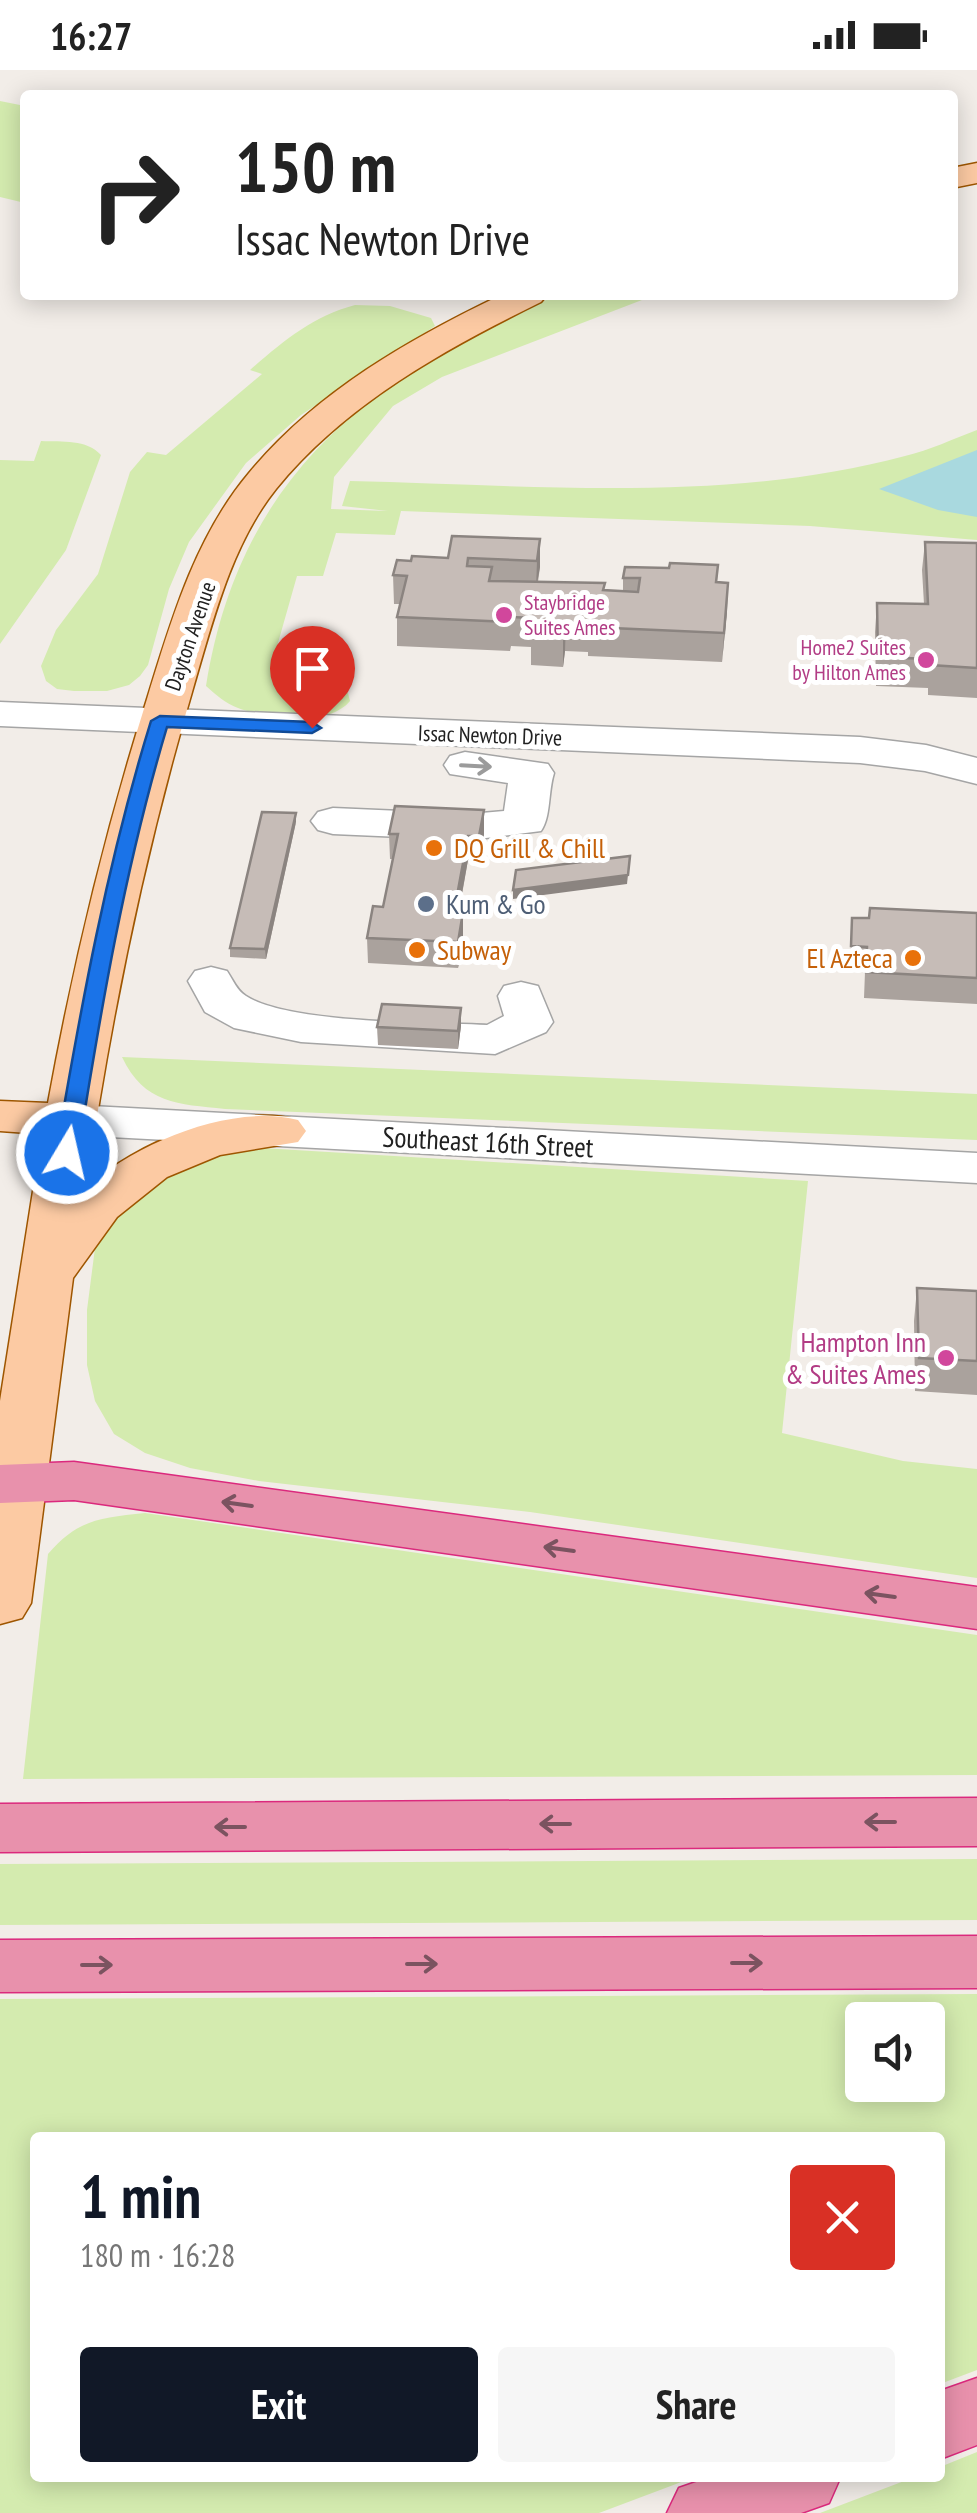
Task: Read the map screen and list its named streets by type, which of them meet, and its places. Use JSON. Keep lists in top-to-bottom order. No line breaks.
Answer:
{"streets":{"main road":["Dayton Avenue","Southeast 16th Street"],"street":["Issac Newton Drive"]},"crossings":[["Dayton Avenue","Issac Newton Drive"],["Dayton Avenue","Southeast 16th Street"]],"places":["Staybridge Suites Ames","Home2 Suites by Hilton Ames","DQ Grill & Chill","Kum & Go","Subway","El Azteca","Hampton Inn & Suites Ames"],"page":{"status":"16:27","turn":["150 m","Issac Newton Drive"],"heading":["1 min","180 m · 16:28"],"buttons":["Exit","Share"]}}
